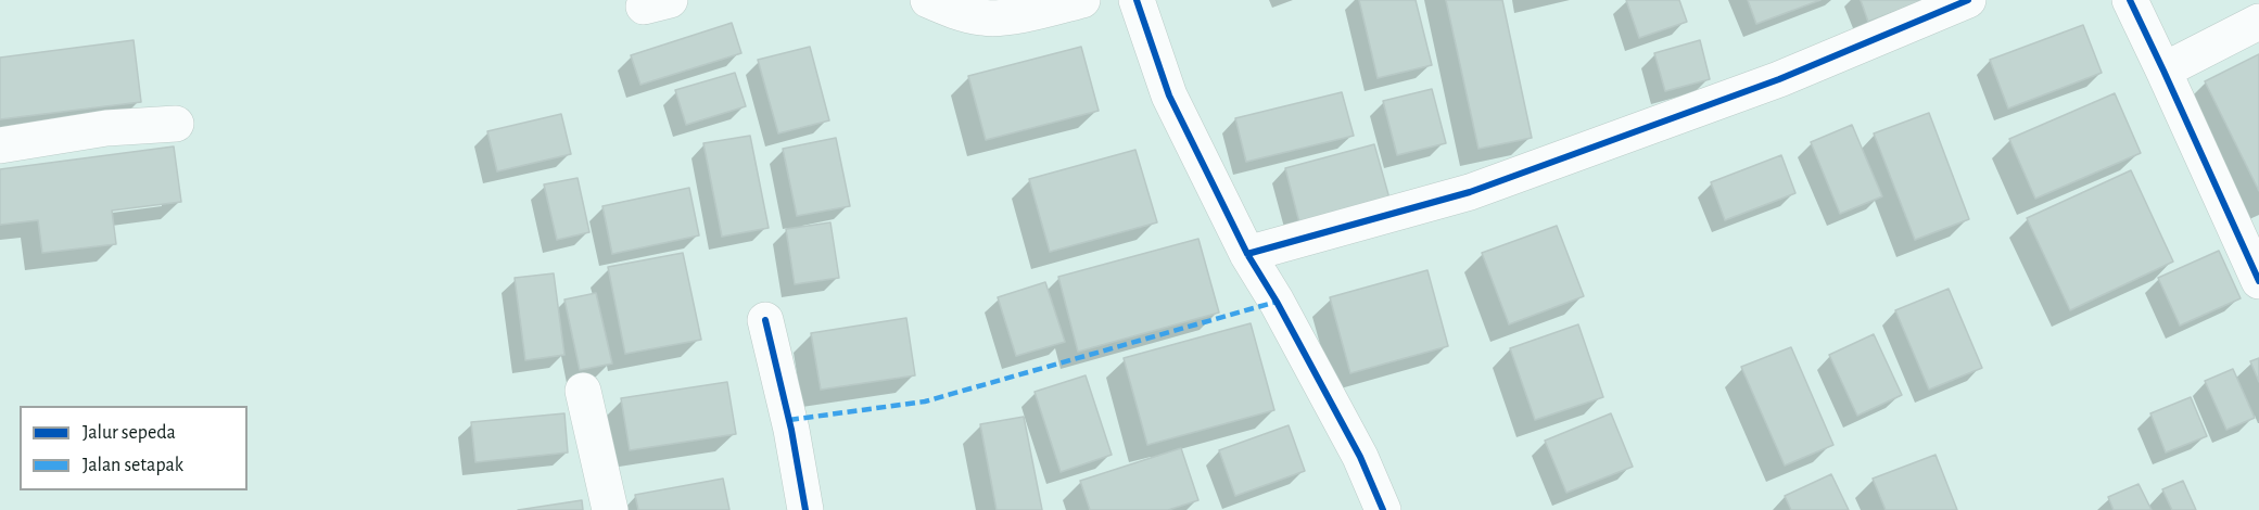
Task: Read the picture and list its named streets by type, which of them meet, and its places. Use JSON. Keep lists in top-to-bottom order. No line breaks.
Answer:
{"legend":["Jalur sepeda","Jalan setapak"]}
